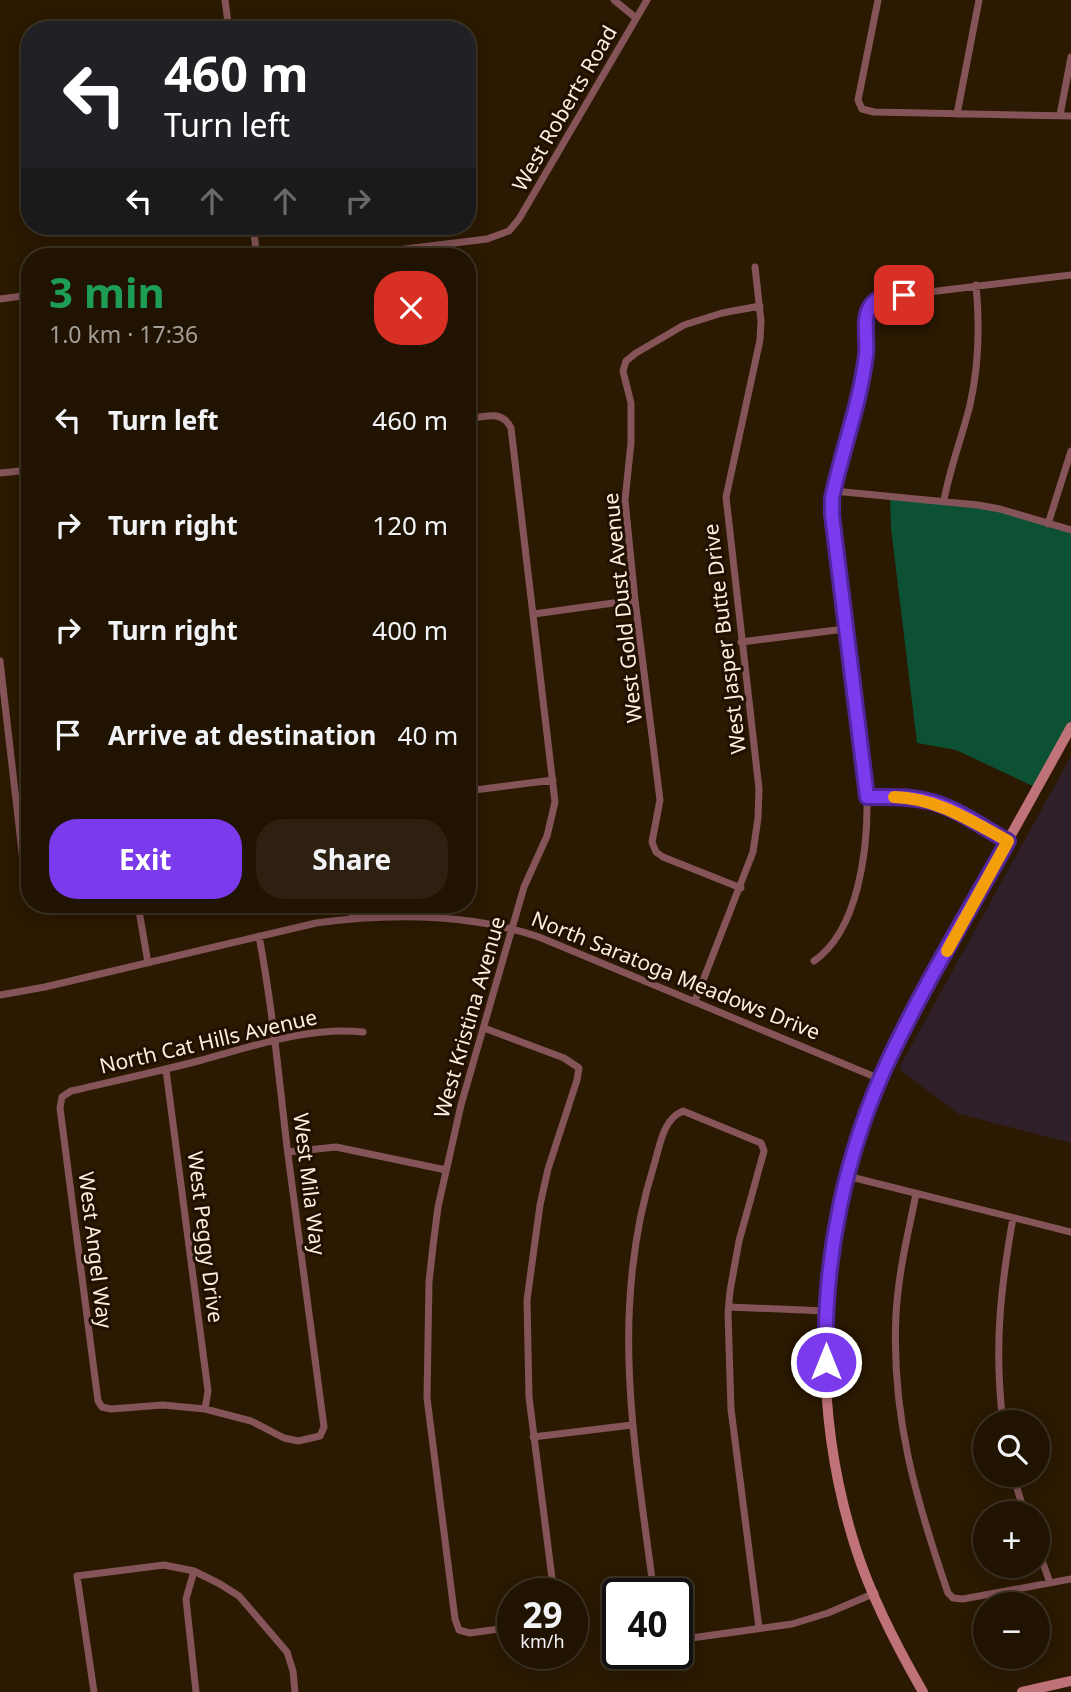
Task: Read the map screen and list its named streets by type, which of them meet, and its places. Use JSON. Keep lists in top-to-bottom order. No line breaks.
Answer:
{"streets":{"street":["West Roberts Road","West Gold Dust Avenue","West Jasper Butte Drive","North Saratoga Meadows Drive","West Kristina Avenue","North Cat Hills Avenue","West Mila Way","West Peggy Drive","West Angel Way"]},"crossings":[["West Gold Dust Avenue","West Jasper Butte Drive"],["West Jasper Butte Drive","North Saratoga Meadows Drive"],["North Saratoga Meadows Drive","West Kristina Avenue"],["North Saratoga Meadows Drive","West Mila Way"],["North Cat Hills Avenue","West Mila Way"],["North Cat Hills Avenue","West Peggy Drive"],["North Cat Hills Avenue","West Angel Way"],["West Mila Way","West Peggy Drive"],["West Mila Way","West Angel Way"],["West Peggy Drive","West Angel Way"]],"page":{"turn":["460 m","Turn left"],"heading":["3 min","1.0 km · 17:36"],"list":[{"name":"Turn left","value":"460 m"},{"name":"Turn right","value":"120 m"},{"name":"Turn right","value":"400 m"},{"name":"Arrive at destination","value":"40 m"}],"buttons":["Exit","Share"],"map_buttons":["+","−"],"speed":"29 km/h","limit":"40"}}
